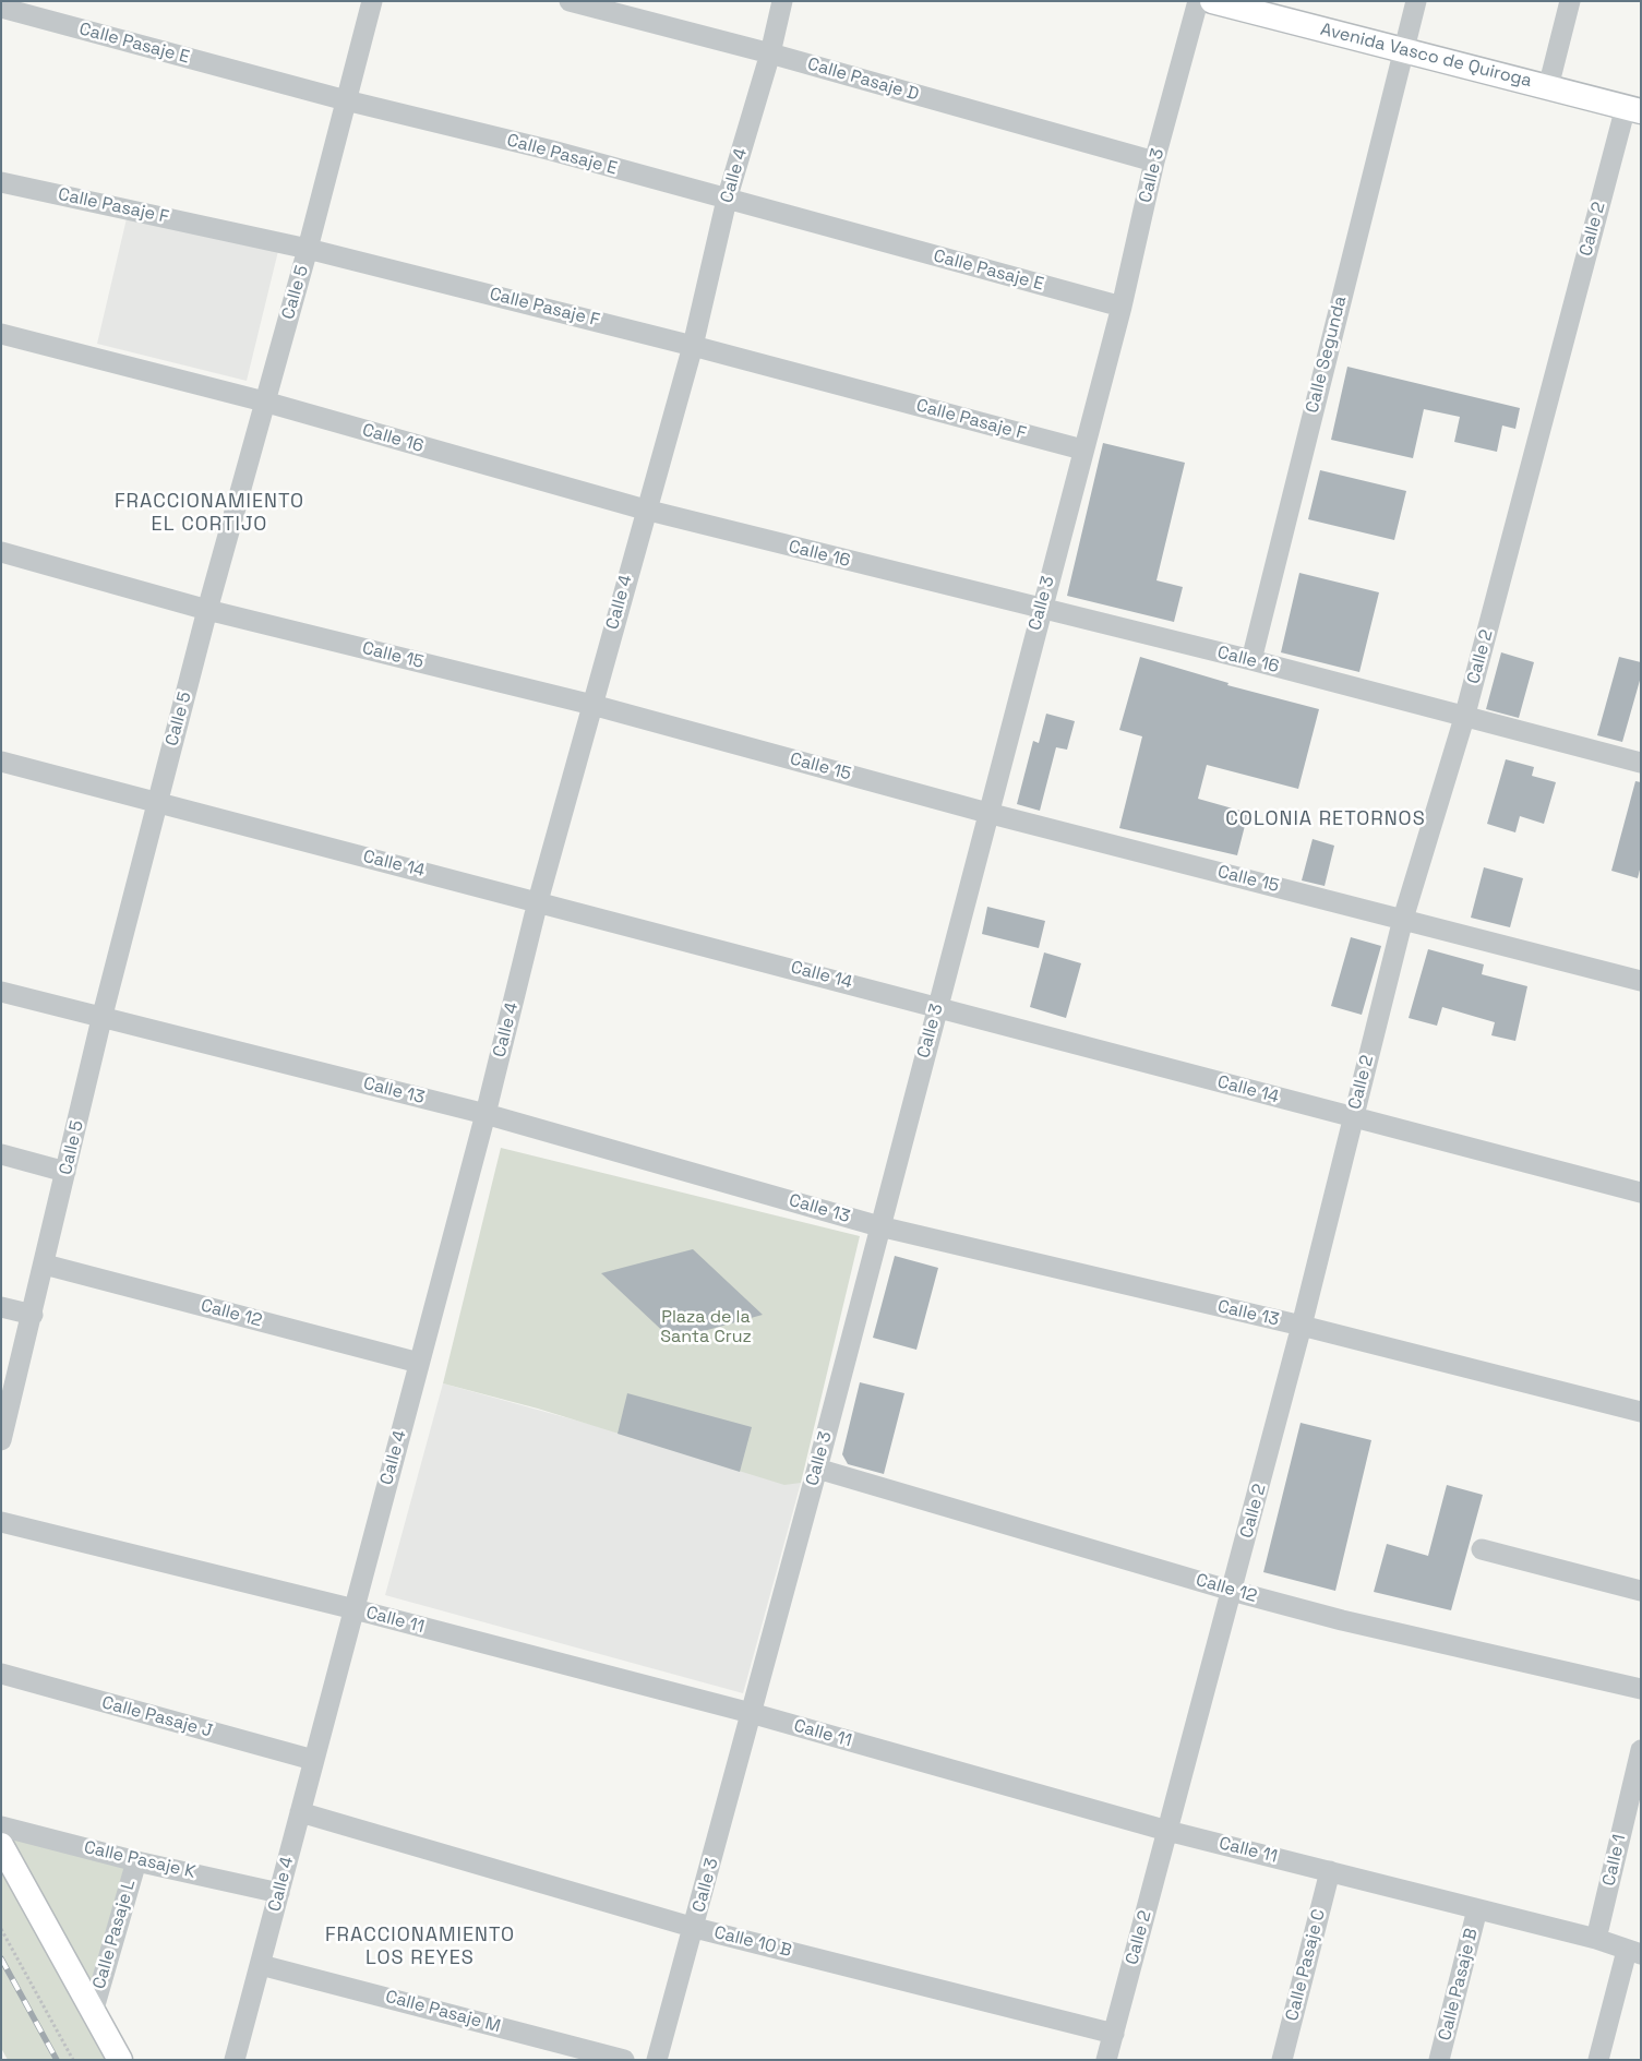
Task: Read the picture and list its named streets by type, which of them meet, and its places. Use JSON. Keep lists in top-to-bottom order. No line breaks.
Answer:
{"streets":{"main road":["Avenida Vasco de Quiroga"],"street":["Calle Pasaje E","Calle Pasaje D","Calle 4","Calle 3","Calle Pasaje F","Calle 2","Calle 5","Calle Segunda","Calle 16","Calle 15","Calle 14","Calle 13","Calle 12","Calle 11","Calle Pasaje J","Calle Pasaje K","Calle 1","Calle Pasaje L","Calle 10 B","Calle Pasaje C","Calle Pasaje B","Calle Pasaje M"]},"crossings":[["Calle Pasaje E","Calle 4"],["Calle Pasaje E","Calle 3"],["Calle Pasaje E","Calle 5"],["Avenida Vasco de Quiroga","Calle 2"],["Avenida Vasco de Quiroga","Calle Segunda"],["Calle Pasaje D","Calle 4"],["Calle Pasaje D","Calle 3"],["Calle 4","Calle Pasaje F"],["Calle 4","Calle 16"],["Calle 4","Calle 15"],["Calle 4","Calle 14"],["Calle 4","Calle 13"],["Calle 4","Calle 12"],["Calle 4","Calle 11"],["Calle 4","Calle Pasaje J"],["Calle 4","Calle Pasaje K"],["Calle 4","Calle 10 B"],["Calle 4","Calle Pasaje M"],["Calle 3","Calle Pasaje F"],["Calle 3","Calle 16"],["Calle 3","Calle 15"],["Calle 3","Calle 14"],["Calle 3","Calle 13"],["Calle 3","Calle 12"],["Calle 3","Calle 11"],["Calle 3","Calle 10 B"],["Calle Pasaje F","Calle 5"],["Calle 2","Calle 16"],["Calle 2","Calle 15"],["Calle 2","Calle 14"],["Calle 2","Calle 13"],["Calle 2","Calle 12"],["Calle 2","Calle 11"],["Calle 2","Calle 10 B"],["Calle 5","Calle 16"],["Calle 5","Calle 15"],["Calle 5","Calle 14"],["Calle 5","Calle 13"],["Calle 5","Calle 12"],["Calle Segunda","Calle 16"],["Calle 11","Calle 1"],["Calle 11","Calle Pasaje C"],["Calle 11","Calle Pasaje B"],["Calle Pasaje K","Calle Pasaje L"]],"districts":["FRACCIONAMIENTO EL CORTIJO","COLONIA RETORNOS","FRACCIONAMIENTO LOS REYES"],"parks":["Plaza de la Santa Cruz"]}
